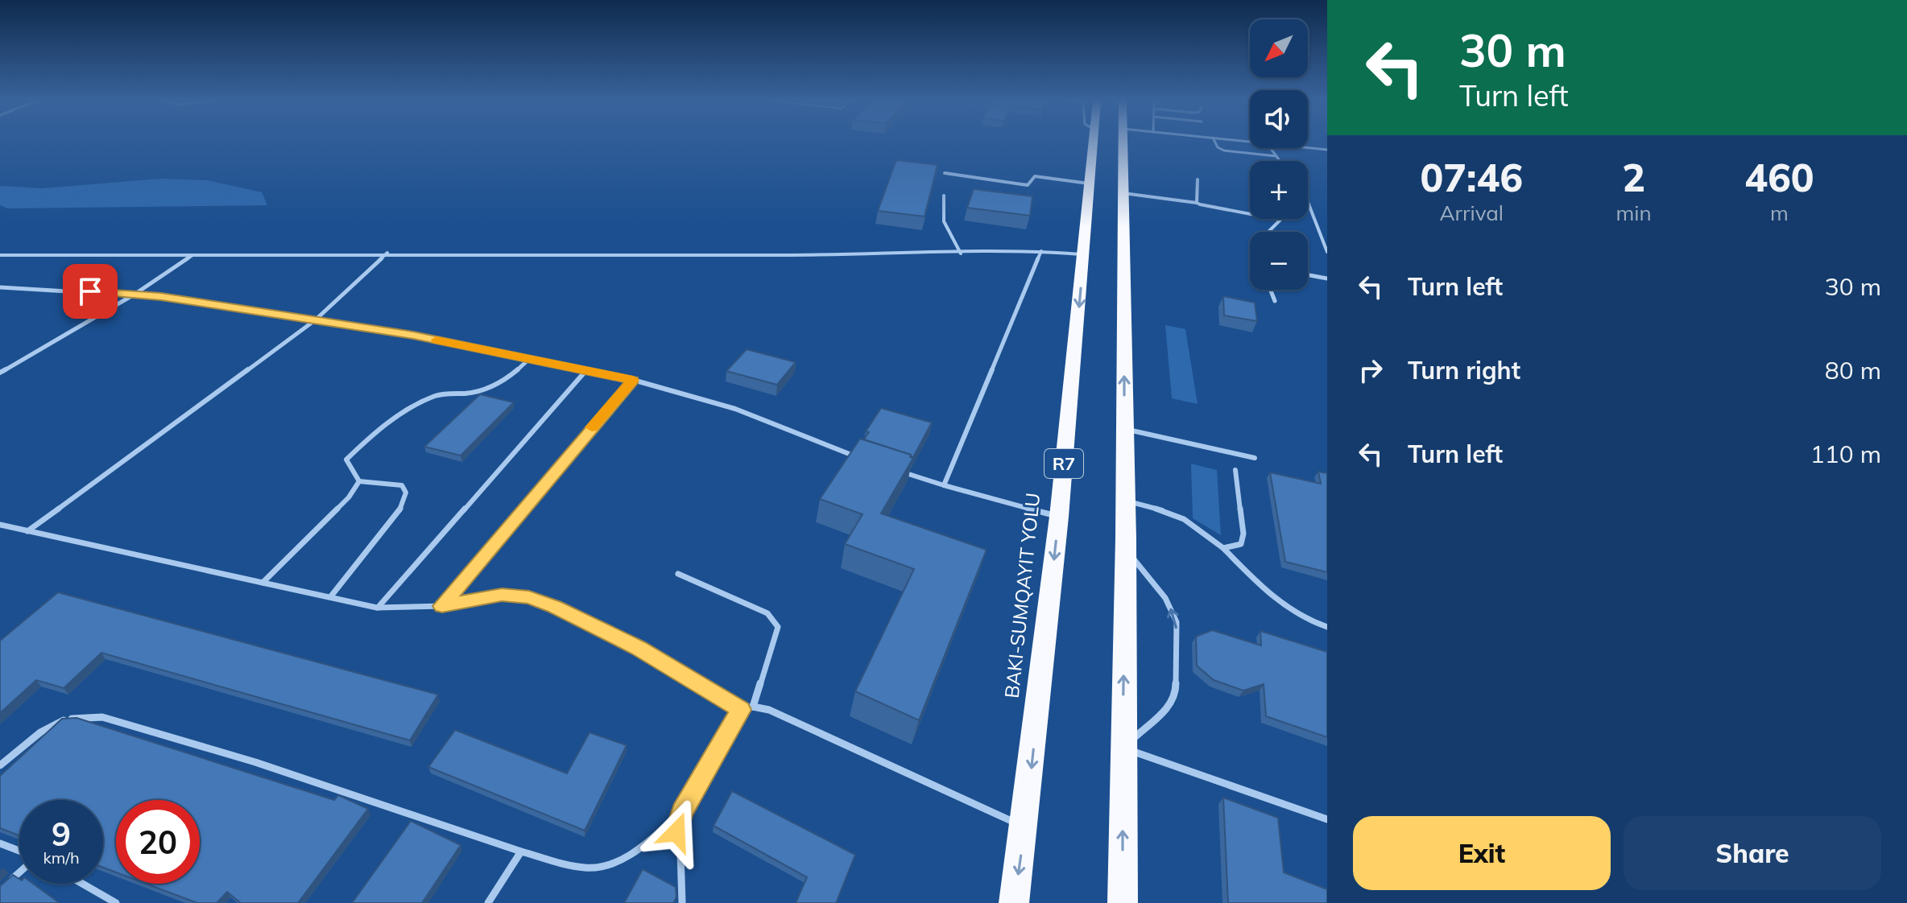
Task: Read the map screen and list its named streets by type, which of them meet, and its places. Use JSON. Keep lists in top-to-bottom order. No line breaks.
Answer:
{"streets":{"highway":["R7"]},"north":"bottom left","page":{"turn":["30 m","Turn left"],"map_buttons":["+","−"],"eta":["07:46","Arrival","2","min","460","m"],"list":[{"name":"Turn left","value":"30 m"},{"name":"Turn right","value":"80 m"},{"name":"Turn left","value":"110 m"}],"speed":"9 km/h","limit":"20","buttons":["Exit","Share"]}}
